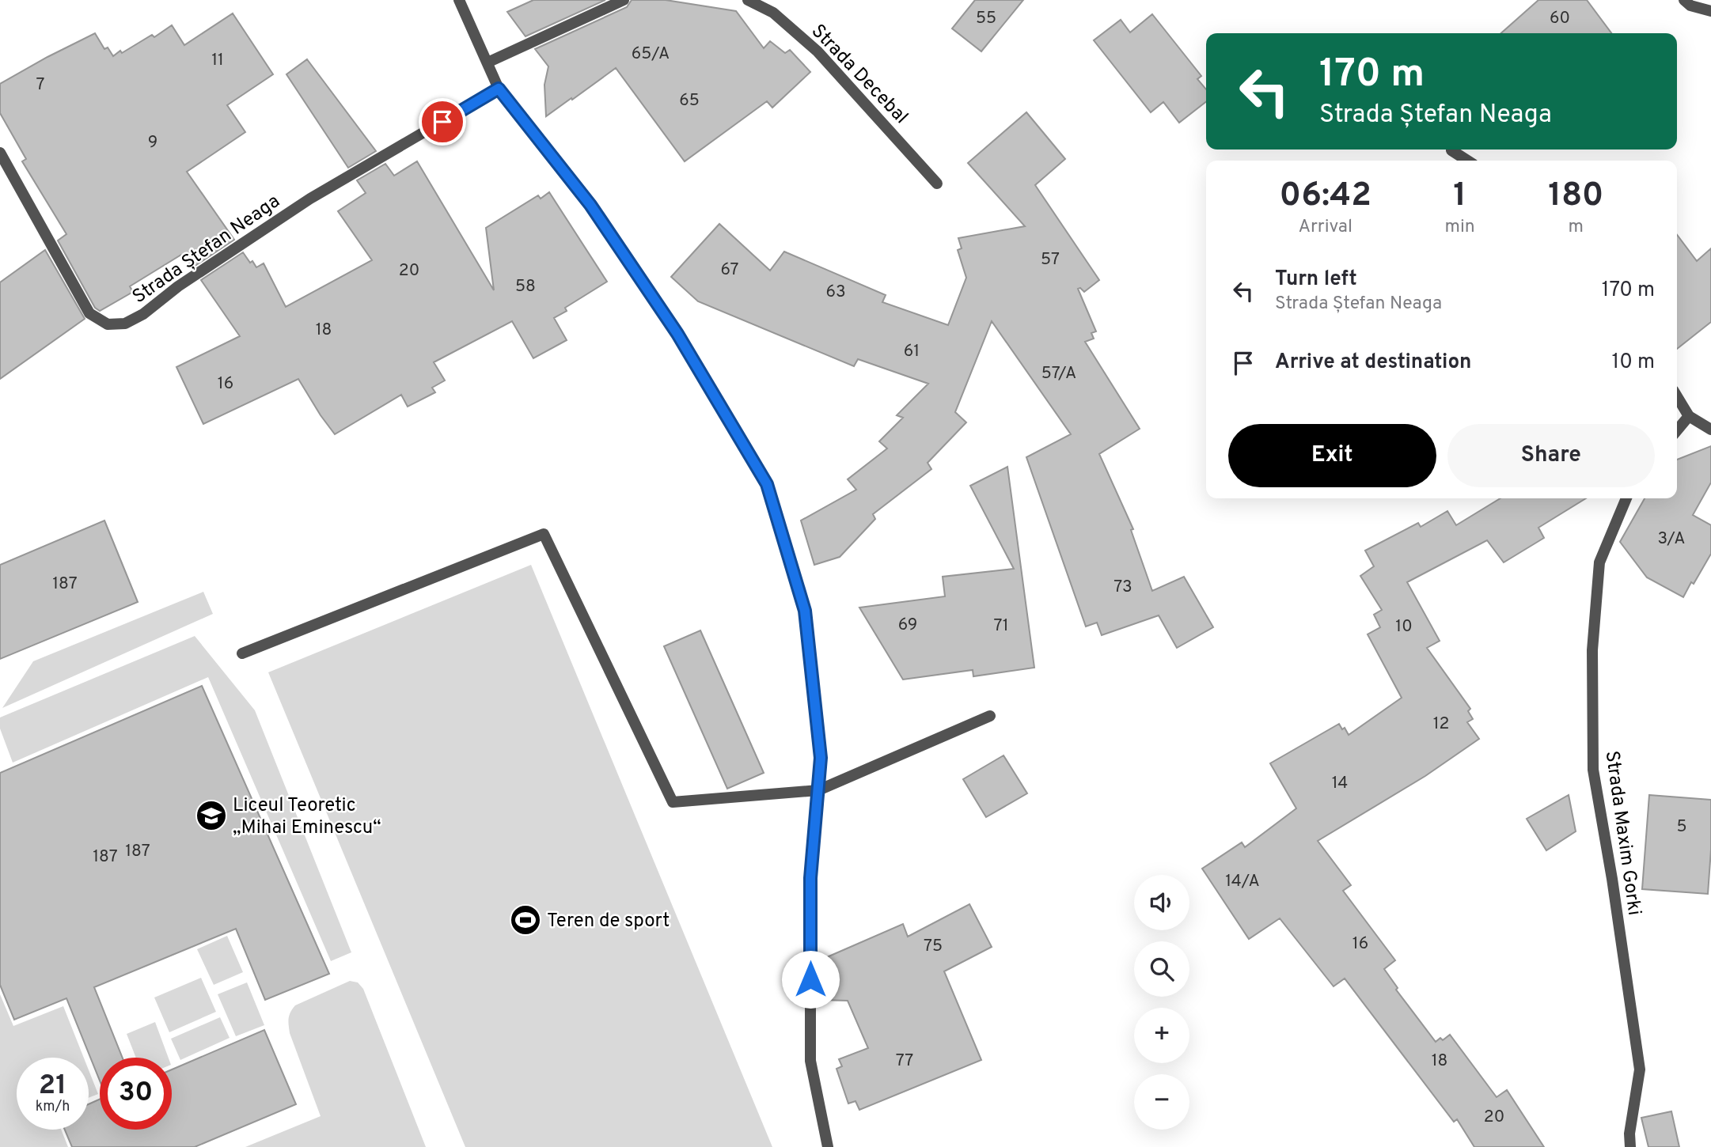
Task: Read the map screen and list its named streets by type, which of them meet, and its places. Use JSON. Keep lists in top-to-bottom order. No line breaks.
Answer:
{"streets":{"street":["Strada Decebal","Strada Ștefan Neaga","Strada Maxim Gorki"]},"places":{"school or university":["Liceul Teoretic „Mihai Eminescu“"],"sports":["Teren de sport"]},"house_numbers":["55","60","65/A","11","7","65","9","57","67","20","58","63","18","61","57/A","16","3/A","187","73","69","71","10","12","14","5","187","187","14/A","16","75","77","18","20"],"page":{"turn":["170 m","Strada Ștefan Neaga"],"eta":["06:42","Arrival","1","min","180","m"],"list":[{"name":"Turn left","note":"Strada Ștefan Neaga","value":"170 m"},{"name":"Arrive at destination","value":"10 m"}],"buttons":["Exit","Share"],"map_buttons":["+","−"],"speed":"21 km/h","limit":"30"}}
